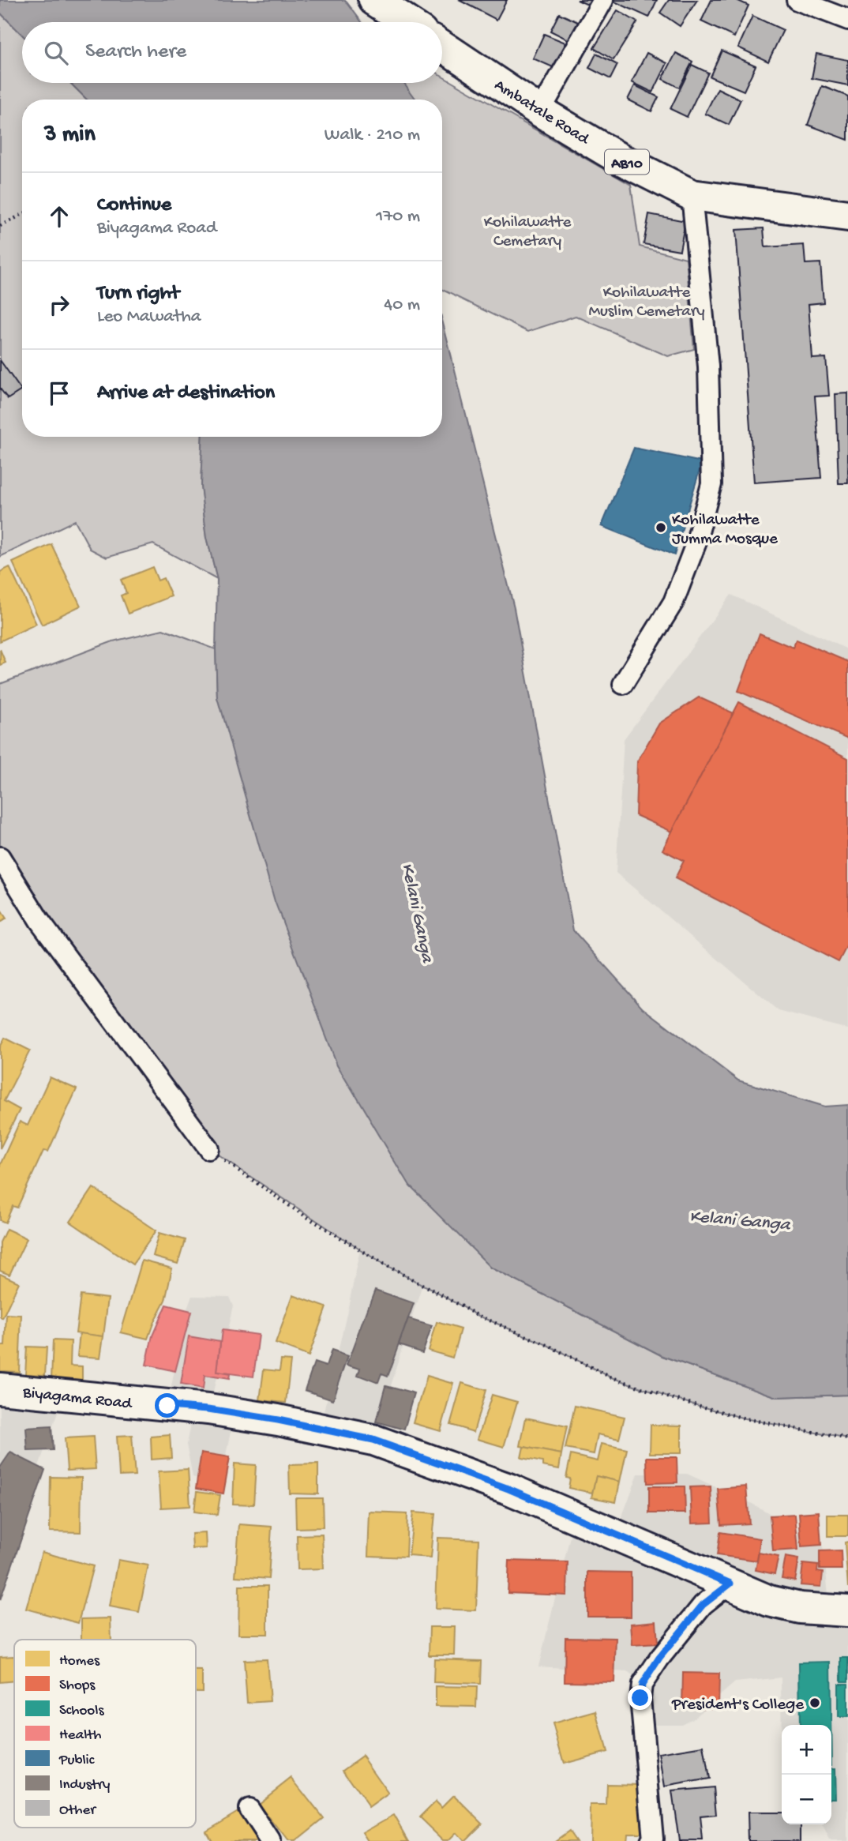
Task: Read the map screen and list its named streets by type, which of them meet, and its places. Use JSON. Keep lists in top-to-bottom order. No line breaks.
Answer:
{"streets":{"main road":["Ambatale Road","AB10","Biyagama Road"]},"water":["Kelani Ganga"],"parks":["Kohilawatte Cemetary","Kohilawatte Muslim Cemetary"],"places":["Kohilawatte Jumma Mosque","President's College"],"legend":["Homes","Shops","Schools","Health","Public","Industry","Other"],"page":{"search":"Search here","heading":["3 min","Walk · 210 m"],"list":[["Continue","Biyagama Road","170 m"],["Turn right","Leo Mawatha","40 m"],"Arrive at destination"],"map_buttons":["+","−"]}}
